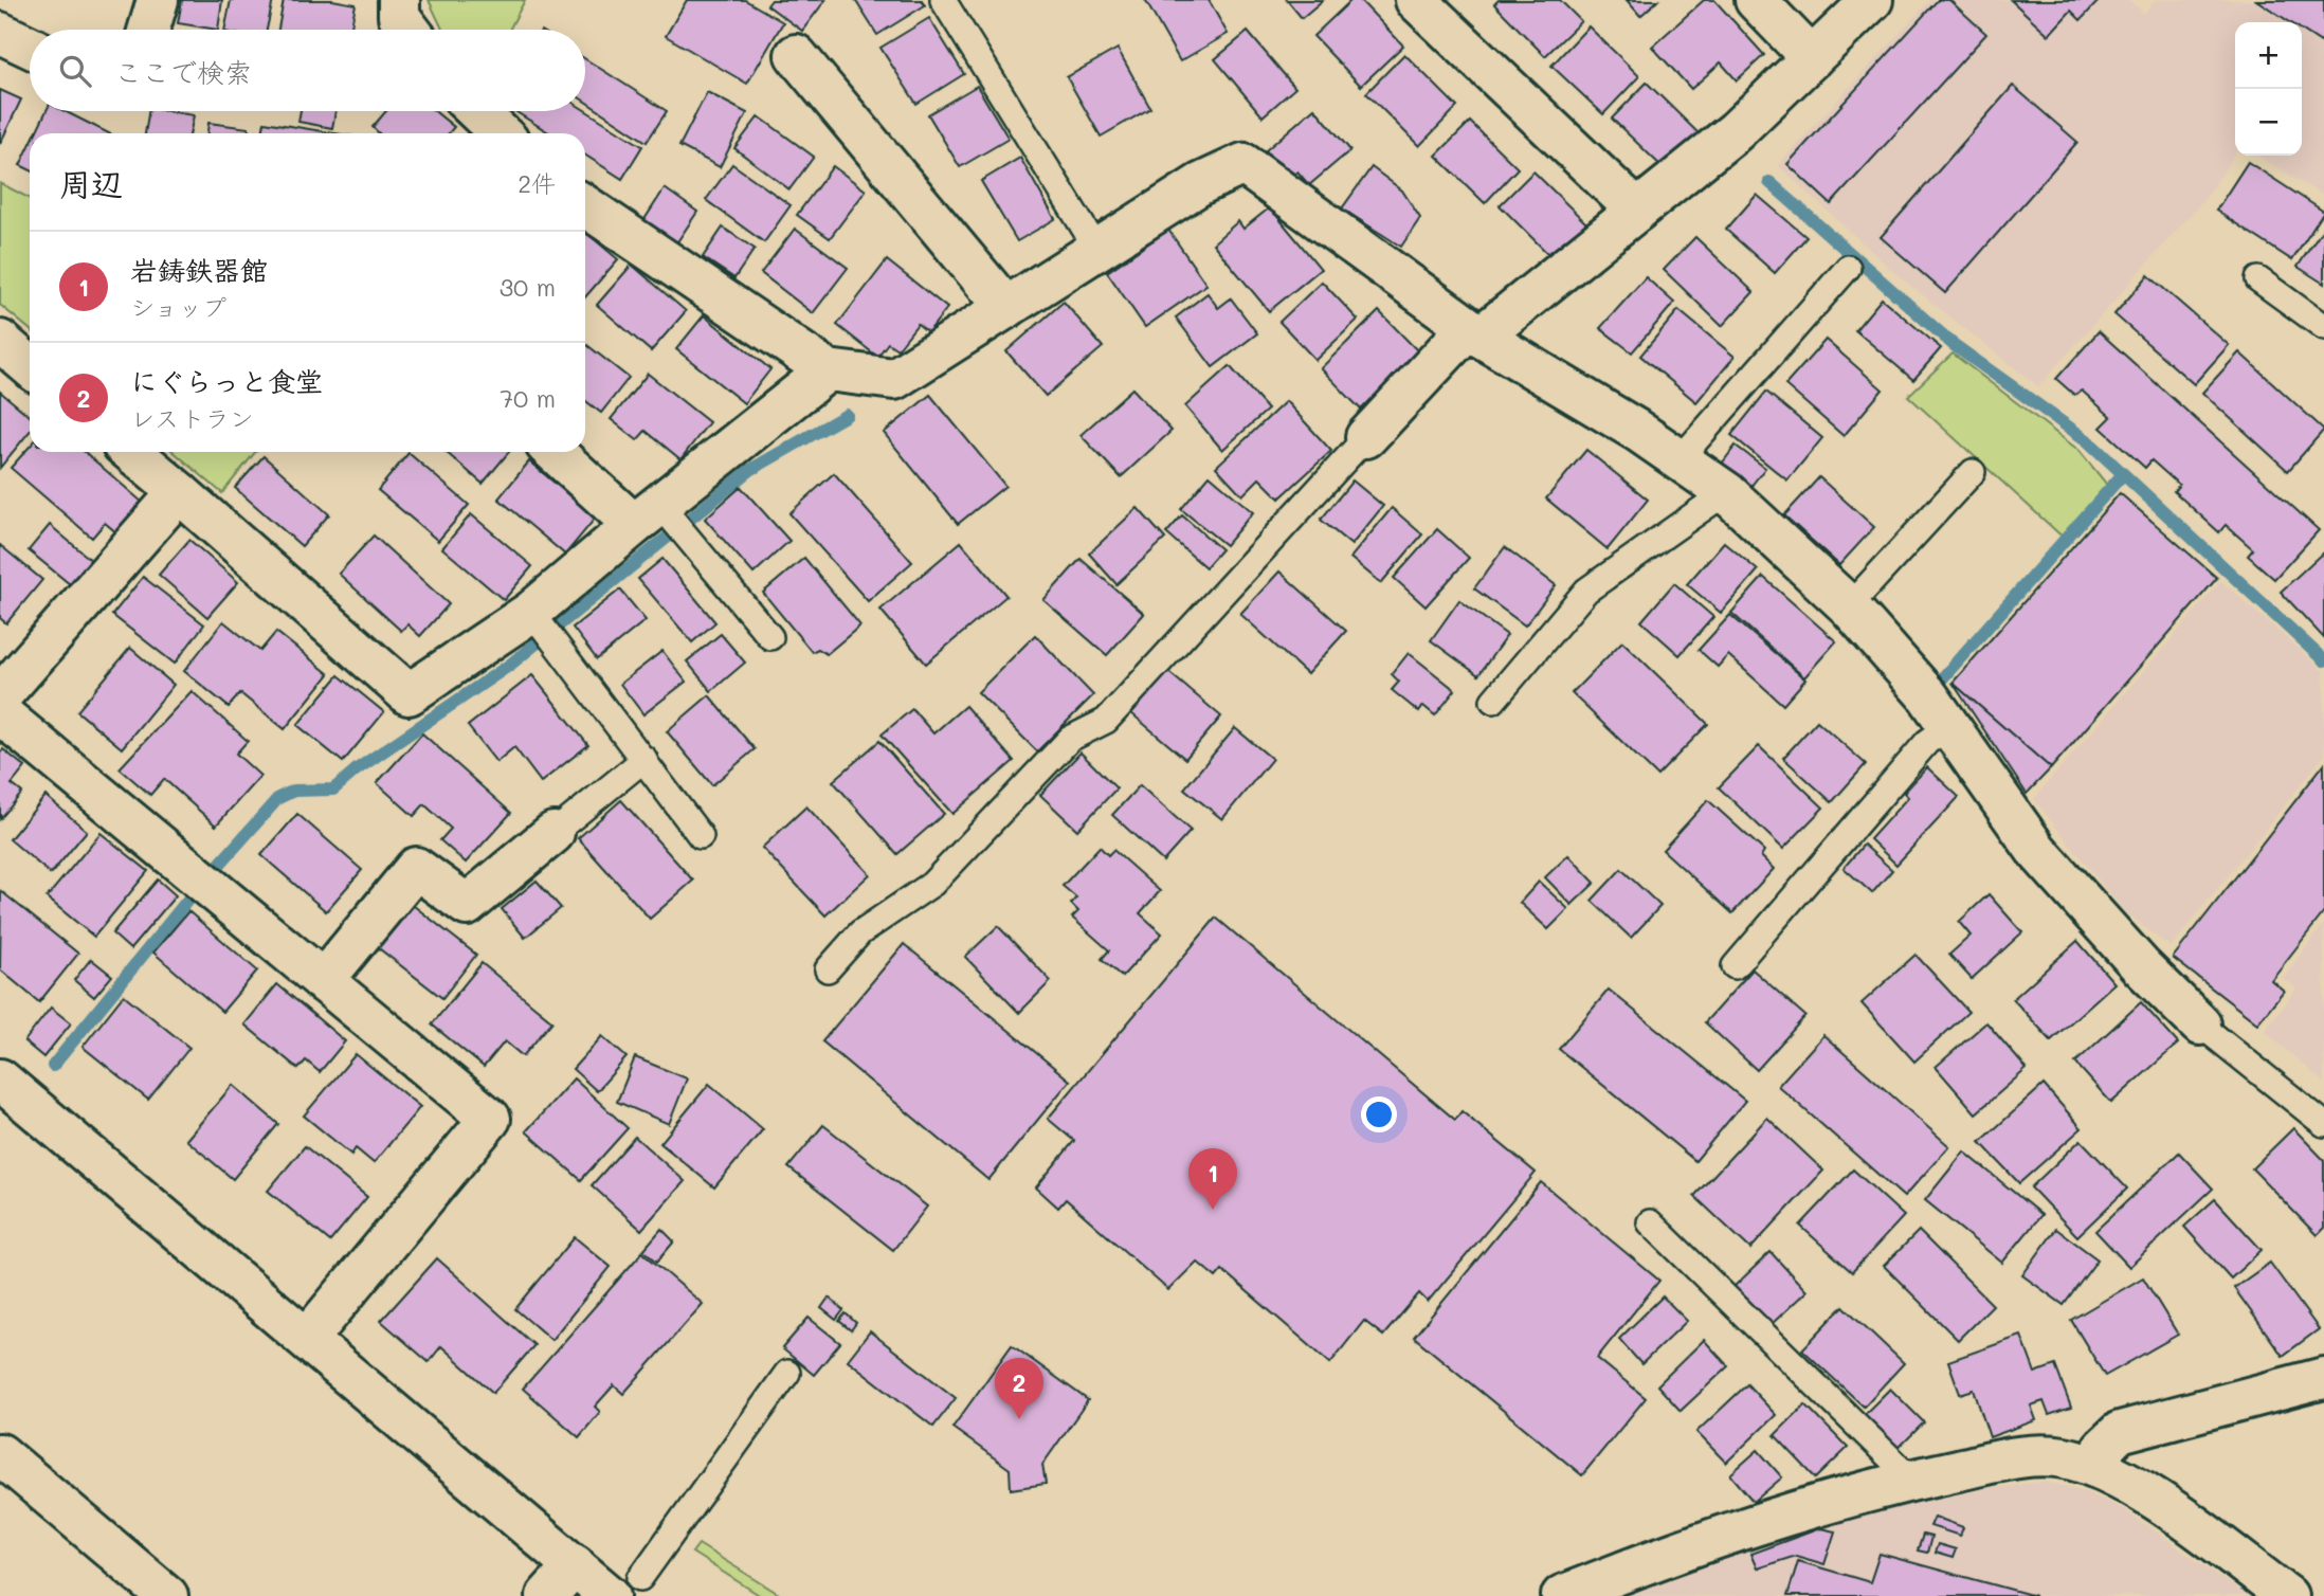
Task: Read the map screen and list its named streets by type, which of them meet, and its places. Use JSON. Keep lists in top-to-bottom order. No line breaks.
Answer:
{"page":{"map_buttons":["+","−"],"search":"ここで検索","heading":["周辺","2件"],"list":[{"mark":"1","name":"岩鋳鉄器館","note":"ショップ","value":"30 m"},{"mark":"2","name":"にぐらっと食堂","note":"レストラン","value":"70 m"}],"pins":["1","2"]}}
